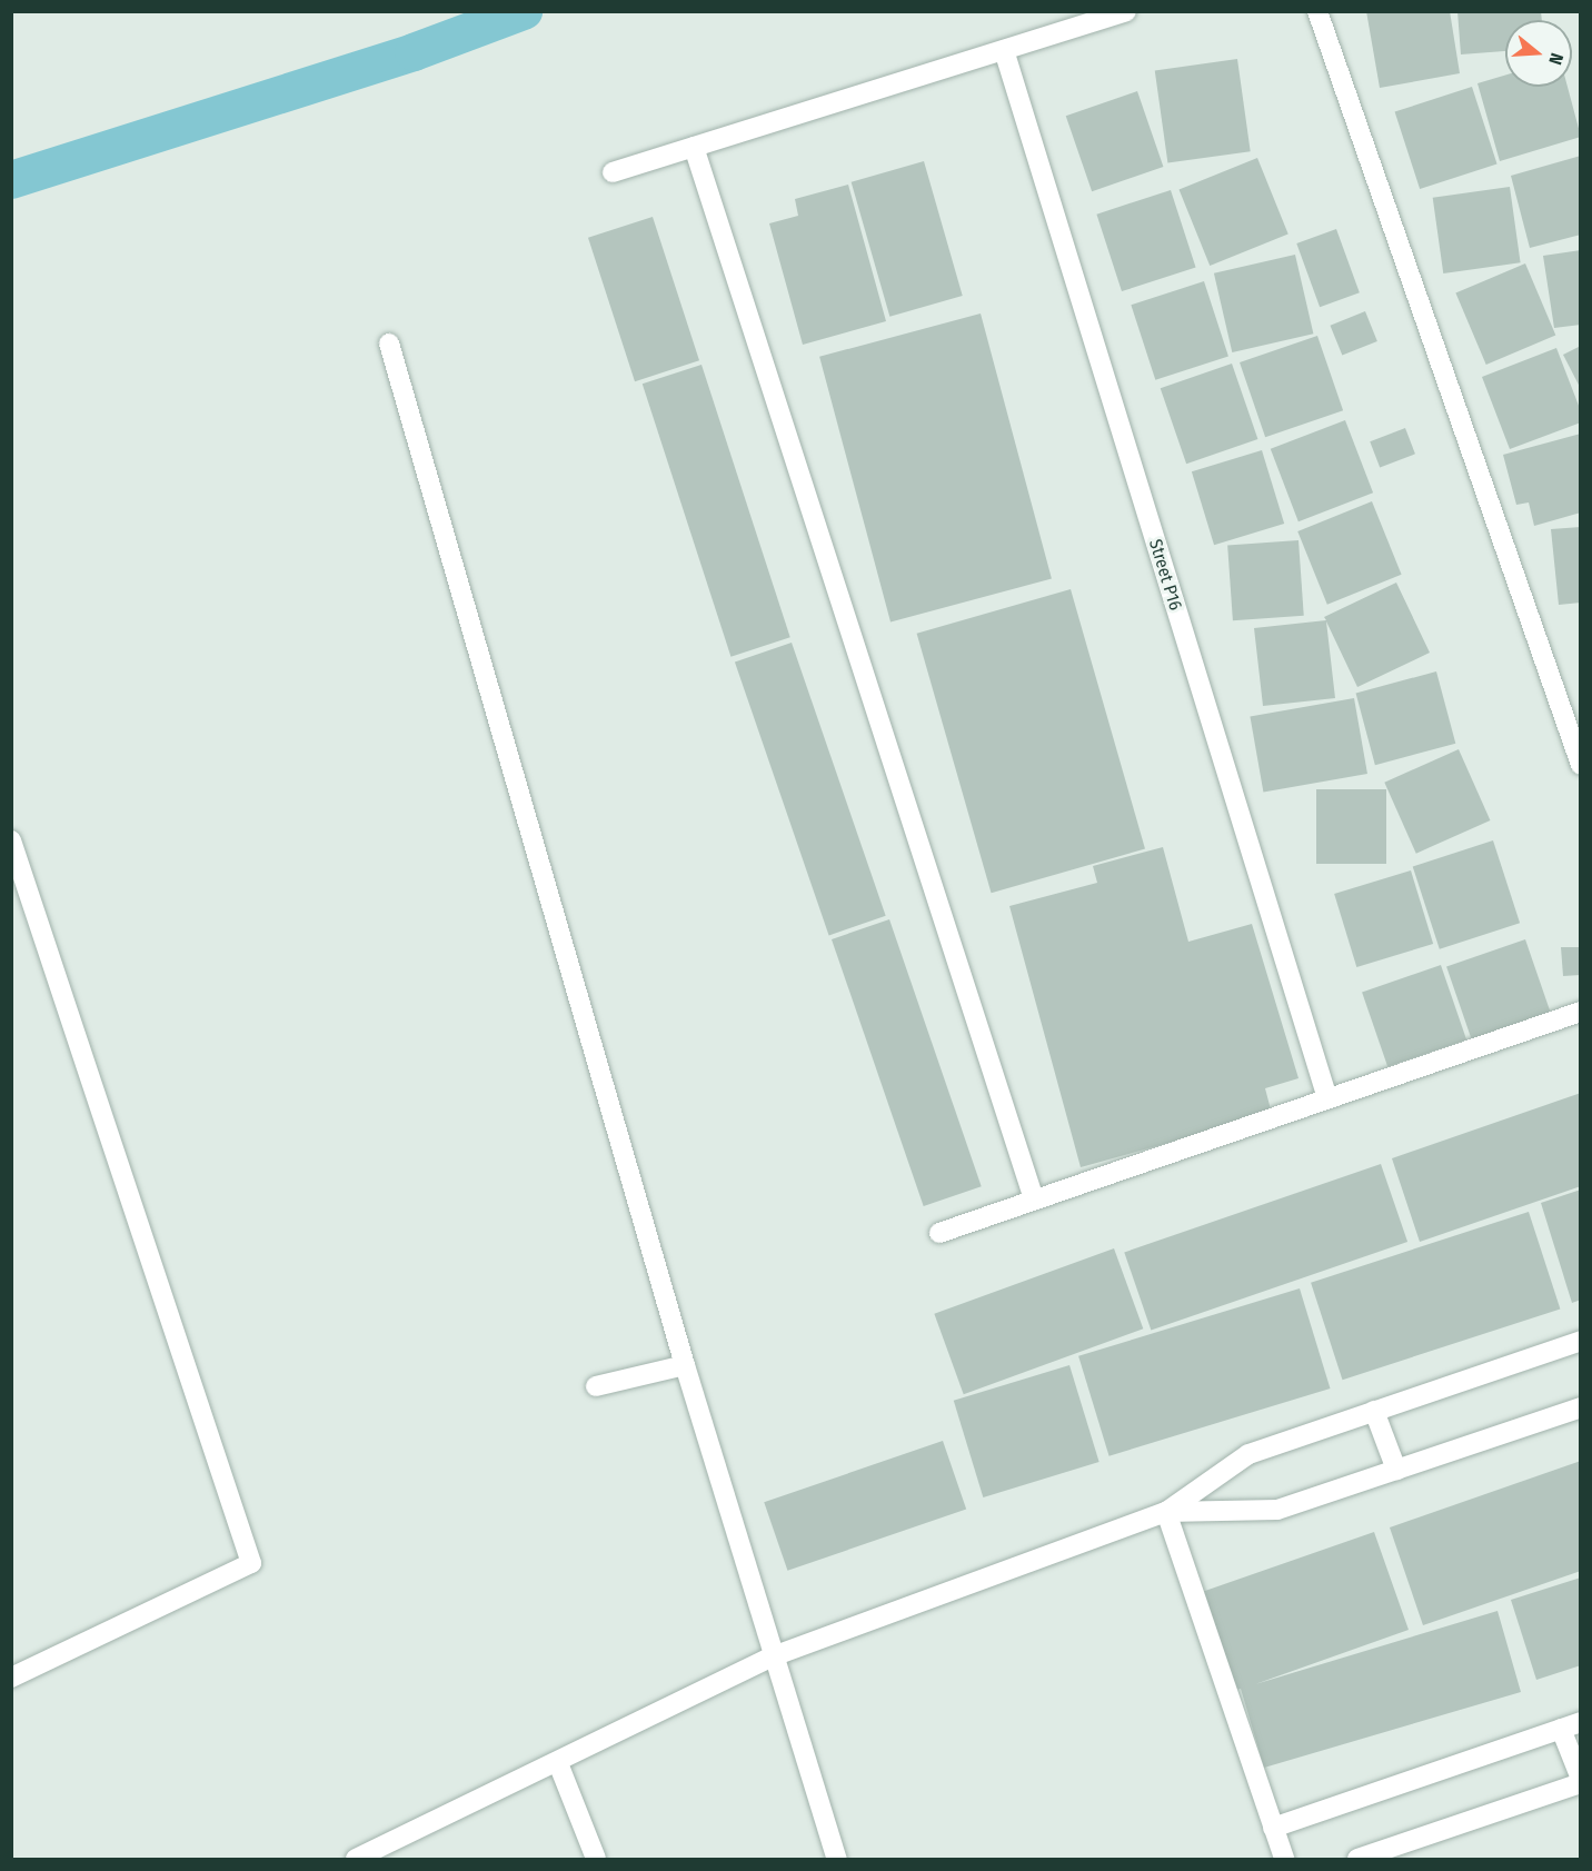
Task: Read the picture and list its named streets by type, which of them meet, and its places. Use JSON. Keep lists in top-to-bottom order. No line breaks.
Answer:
{"streets":{"street":["Street P16"]},"north":"right"}
